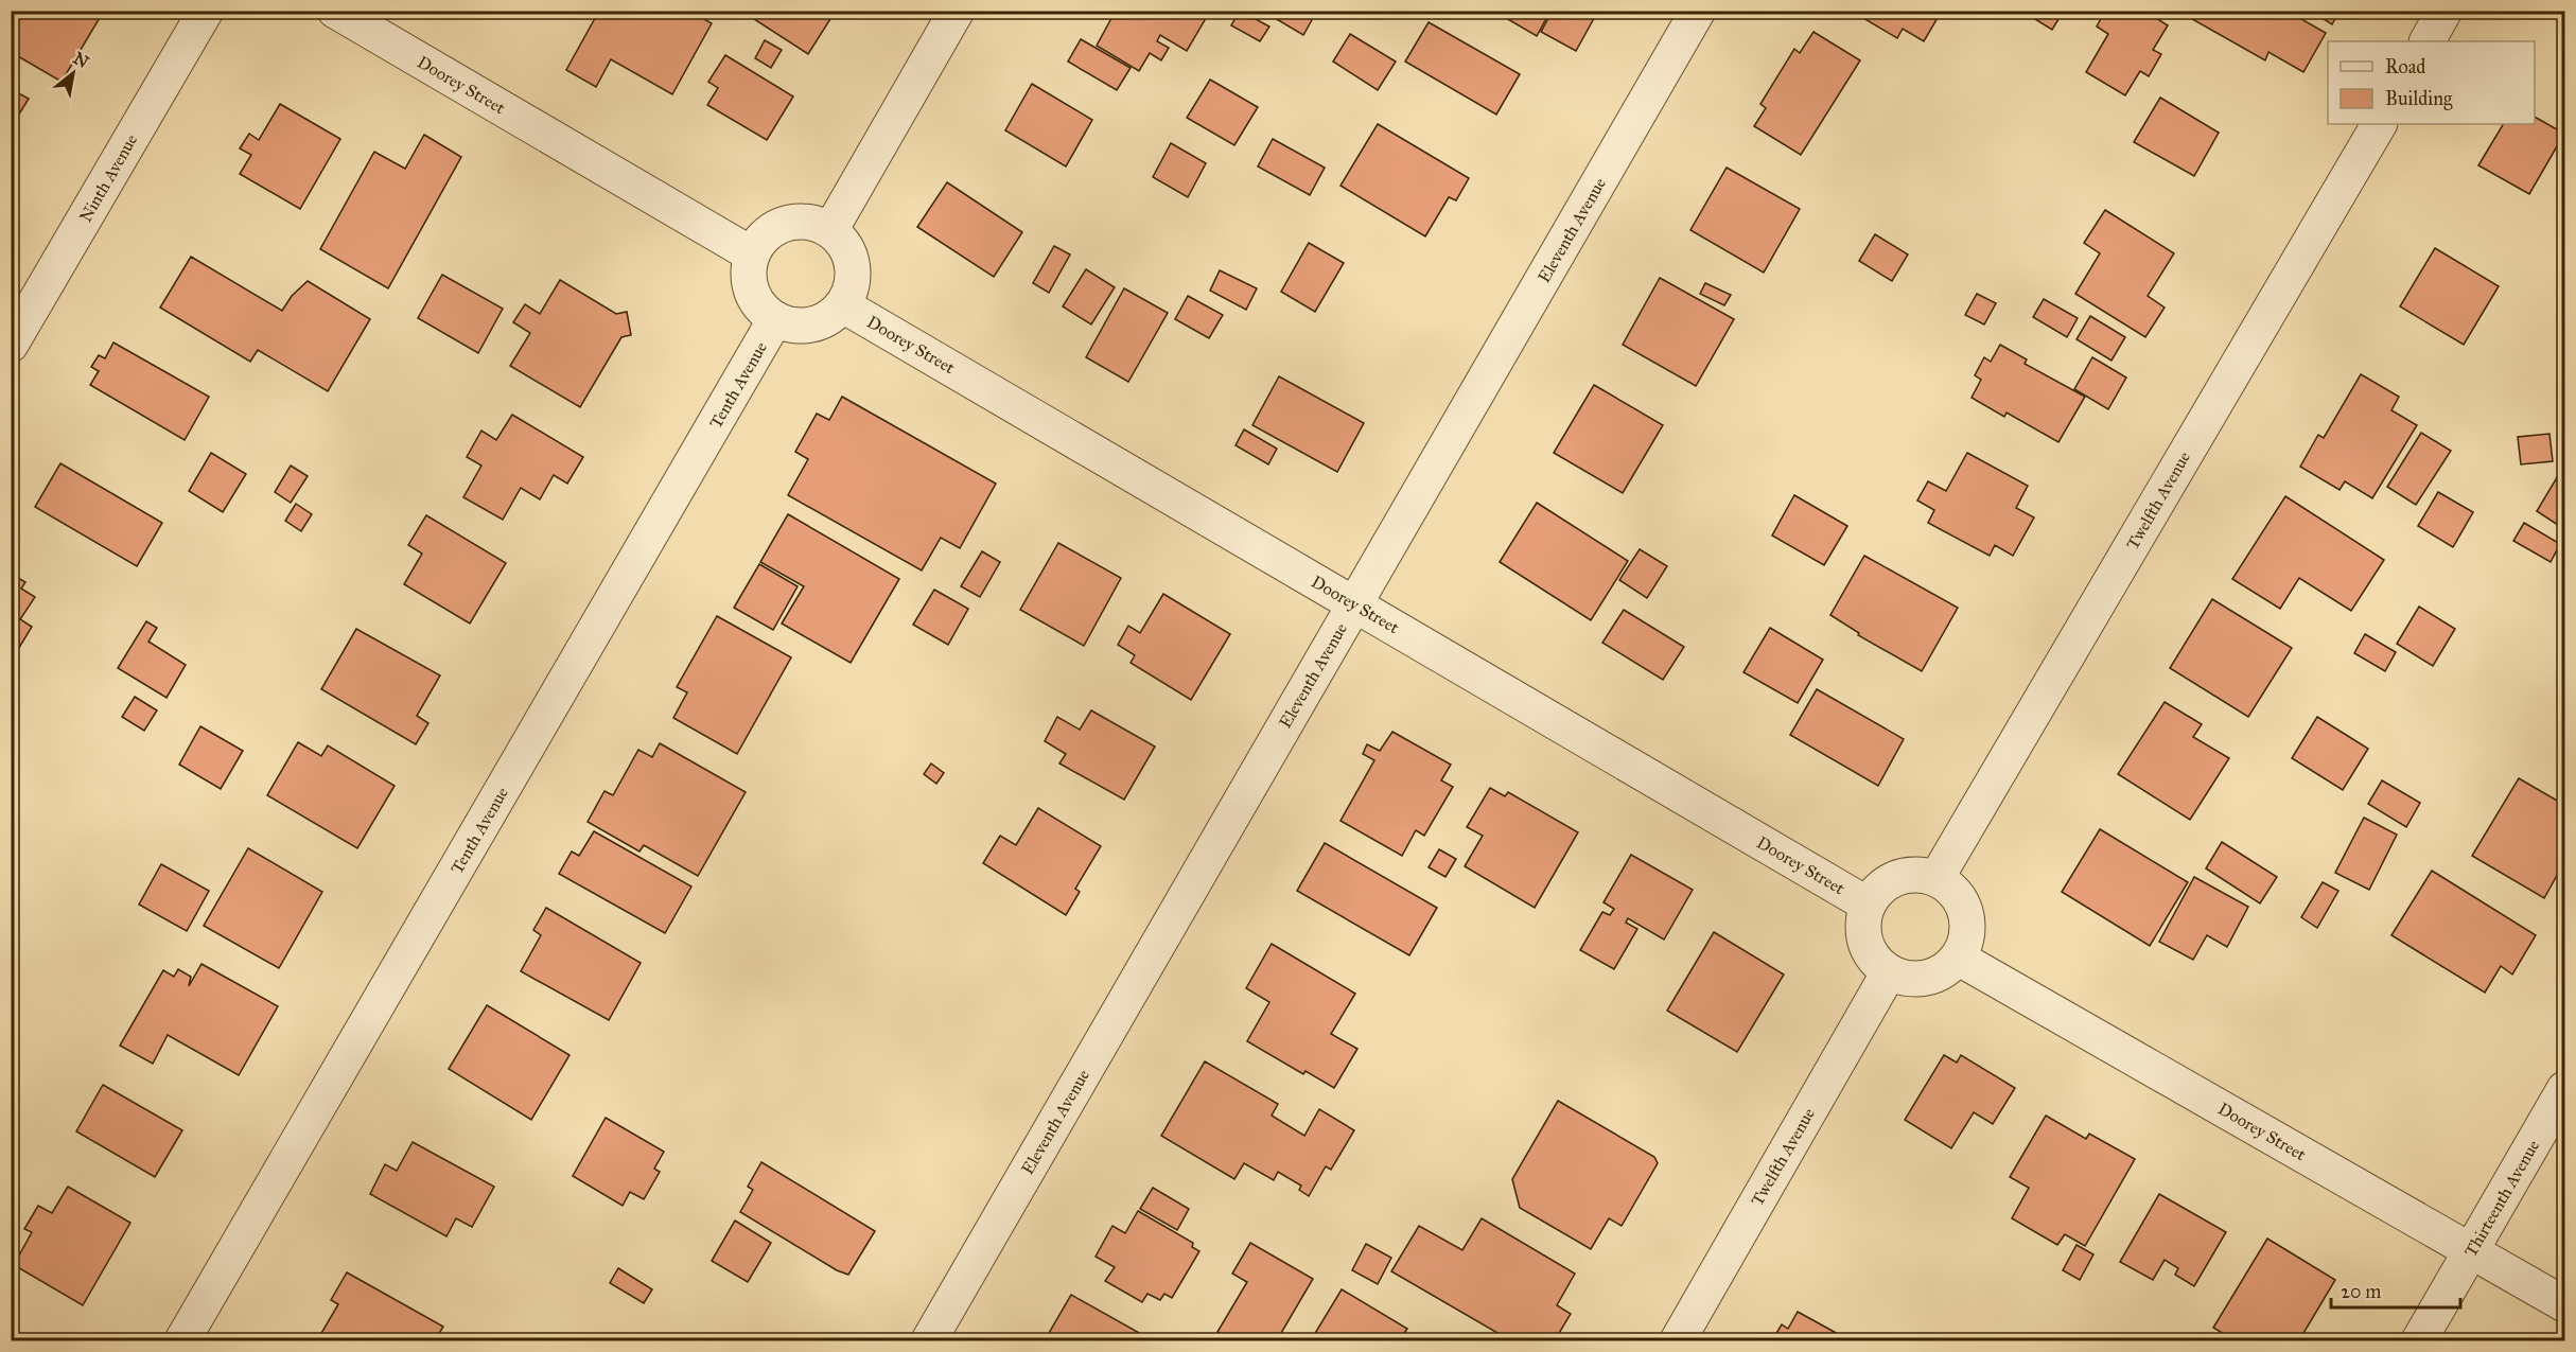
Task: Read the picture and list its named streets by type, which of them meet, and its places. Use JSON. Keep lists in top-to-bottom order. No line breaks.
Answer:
{"streets":{"street":["Doorey Street","Ninth Avenue","Eleventh Avenue","Tenth Avenue","Twelfth Avenue","Thirteenth Avenue"]},"crossings":[["Doorey Street","Eleventh Avenue"],["Doorey Street","Tenth Avenue"],["Doorey Street","Twelfth Avenue"],["Doorey Street","Thirteenth Avenue"]],"legend":["Road","Building"],"scale_bar":"20 m","north":"top right"}
